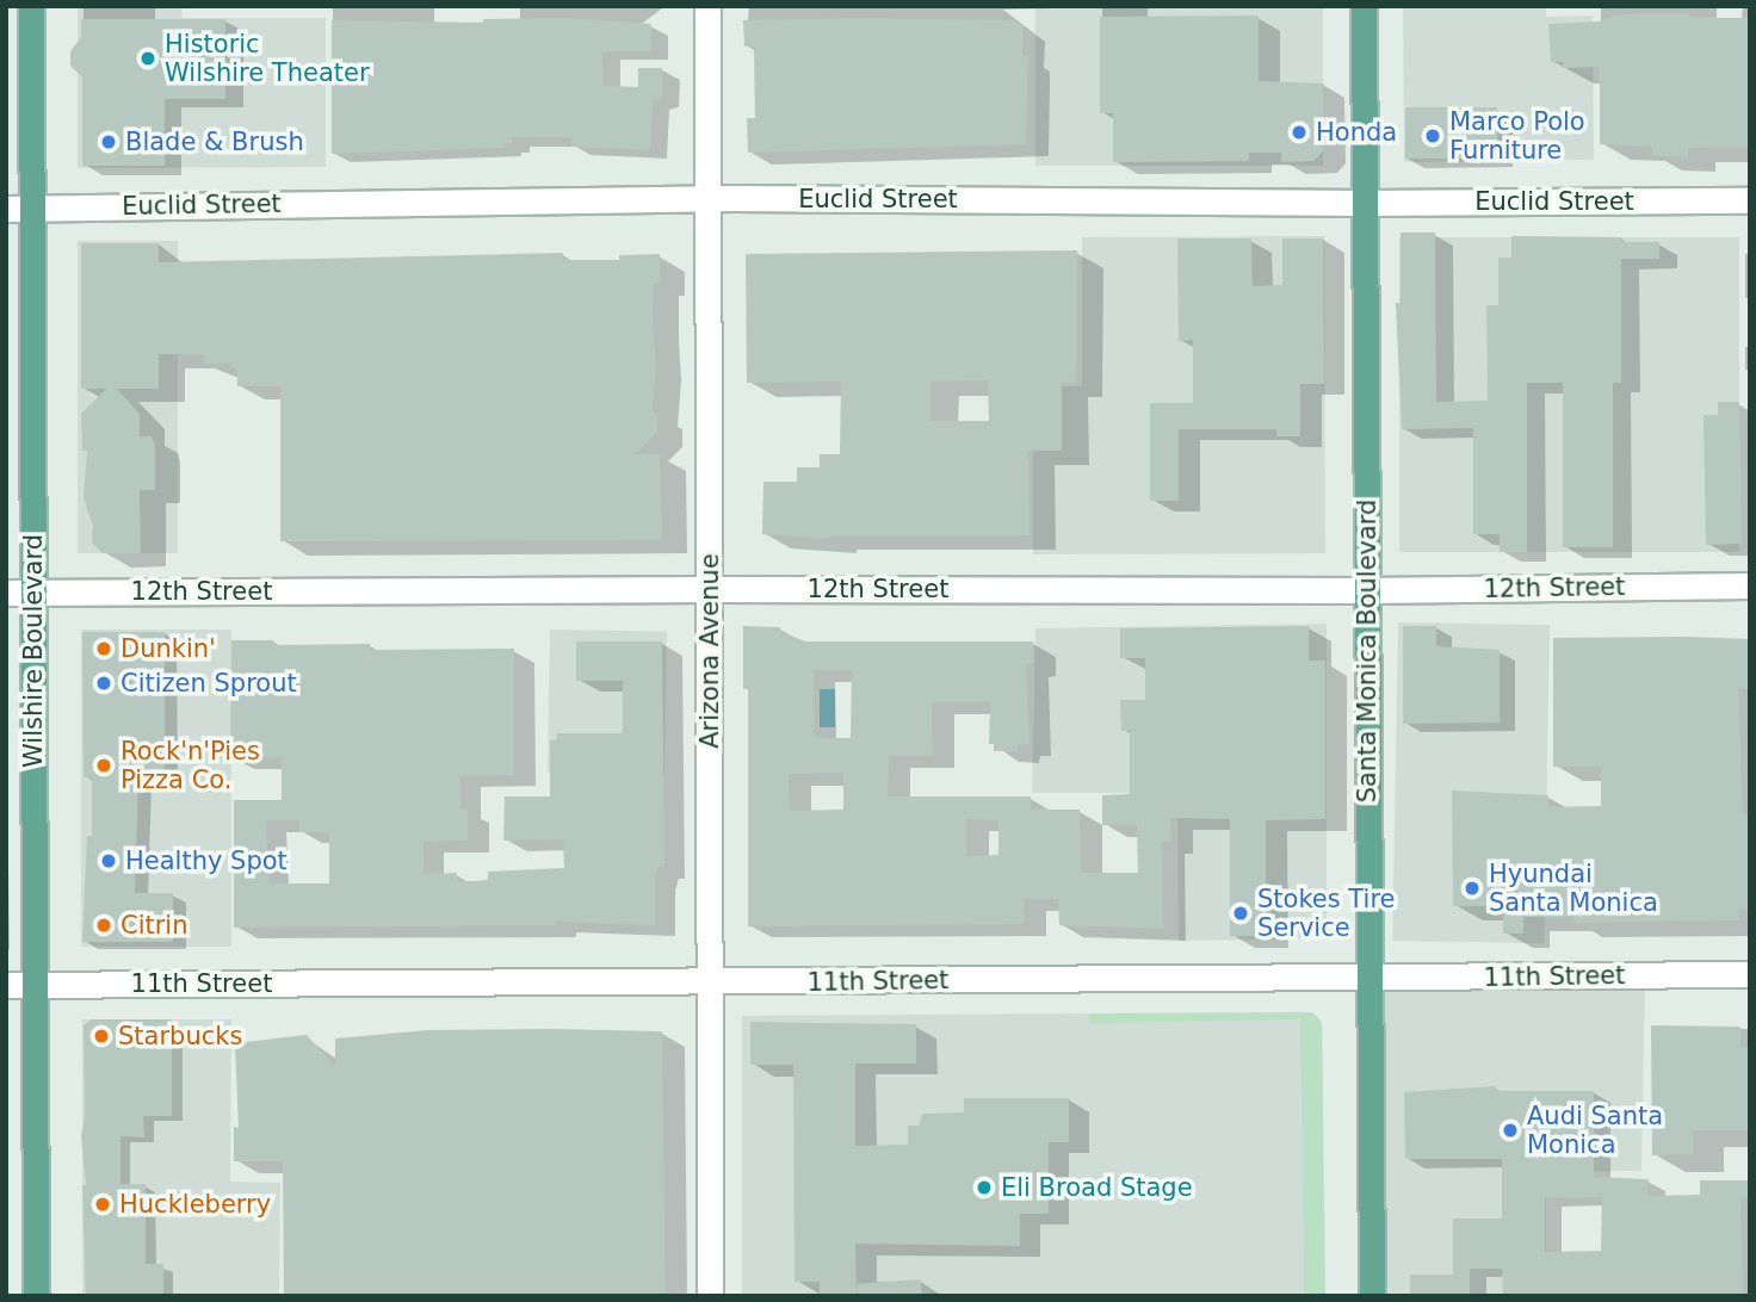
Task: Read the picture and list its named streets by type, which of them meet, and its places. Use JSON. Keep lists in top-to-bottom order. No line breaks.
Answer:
{"streets":{"main road":["Wilshire Boulevard","Santa Monica Boulevard"],"street":["Euclid Street","12th Street","Arizona Avenue","11th Street"]},"crossings":[["Euclid Street","Wilshire Boulevard"],["Euclid Street","Arizona Avenue"],["Euclid Street","Santa Monica Boulevard"],["12th Street","Wilshire Boulevard"],["12th Street","Arizona Avenue"],["12th Street","Santa Monica Boulevard"],["Wilshire Boulevard","11th Street"],["Arizona Avenue","11th Street"],["Santa Monica Boulevard","11th Street"]],"places":["Historic Wilshire Theater","Honda","Marco Polo Furniture","Blade & Brush","Dunkin'","Citizen Sprout","Rock'n'Pies Pizza Co.","Healthy Spot","Hyundai Santa Monica","Stokes Tire Service","Citrin","Starbucks","Audi Santa Monica","Eli Broad Stage","Huckleberry"]}
